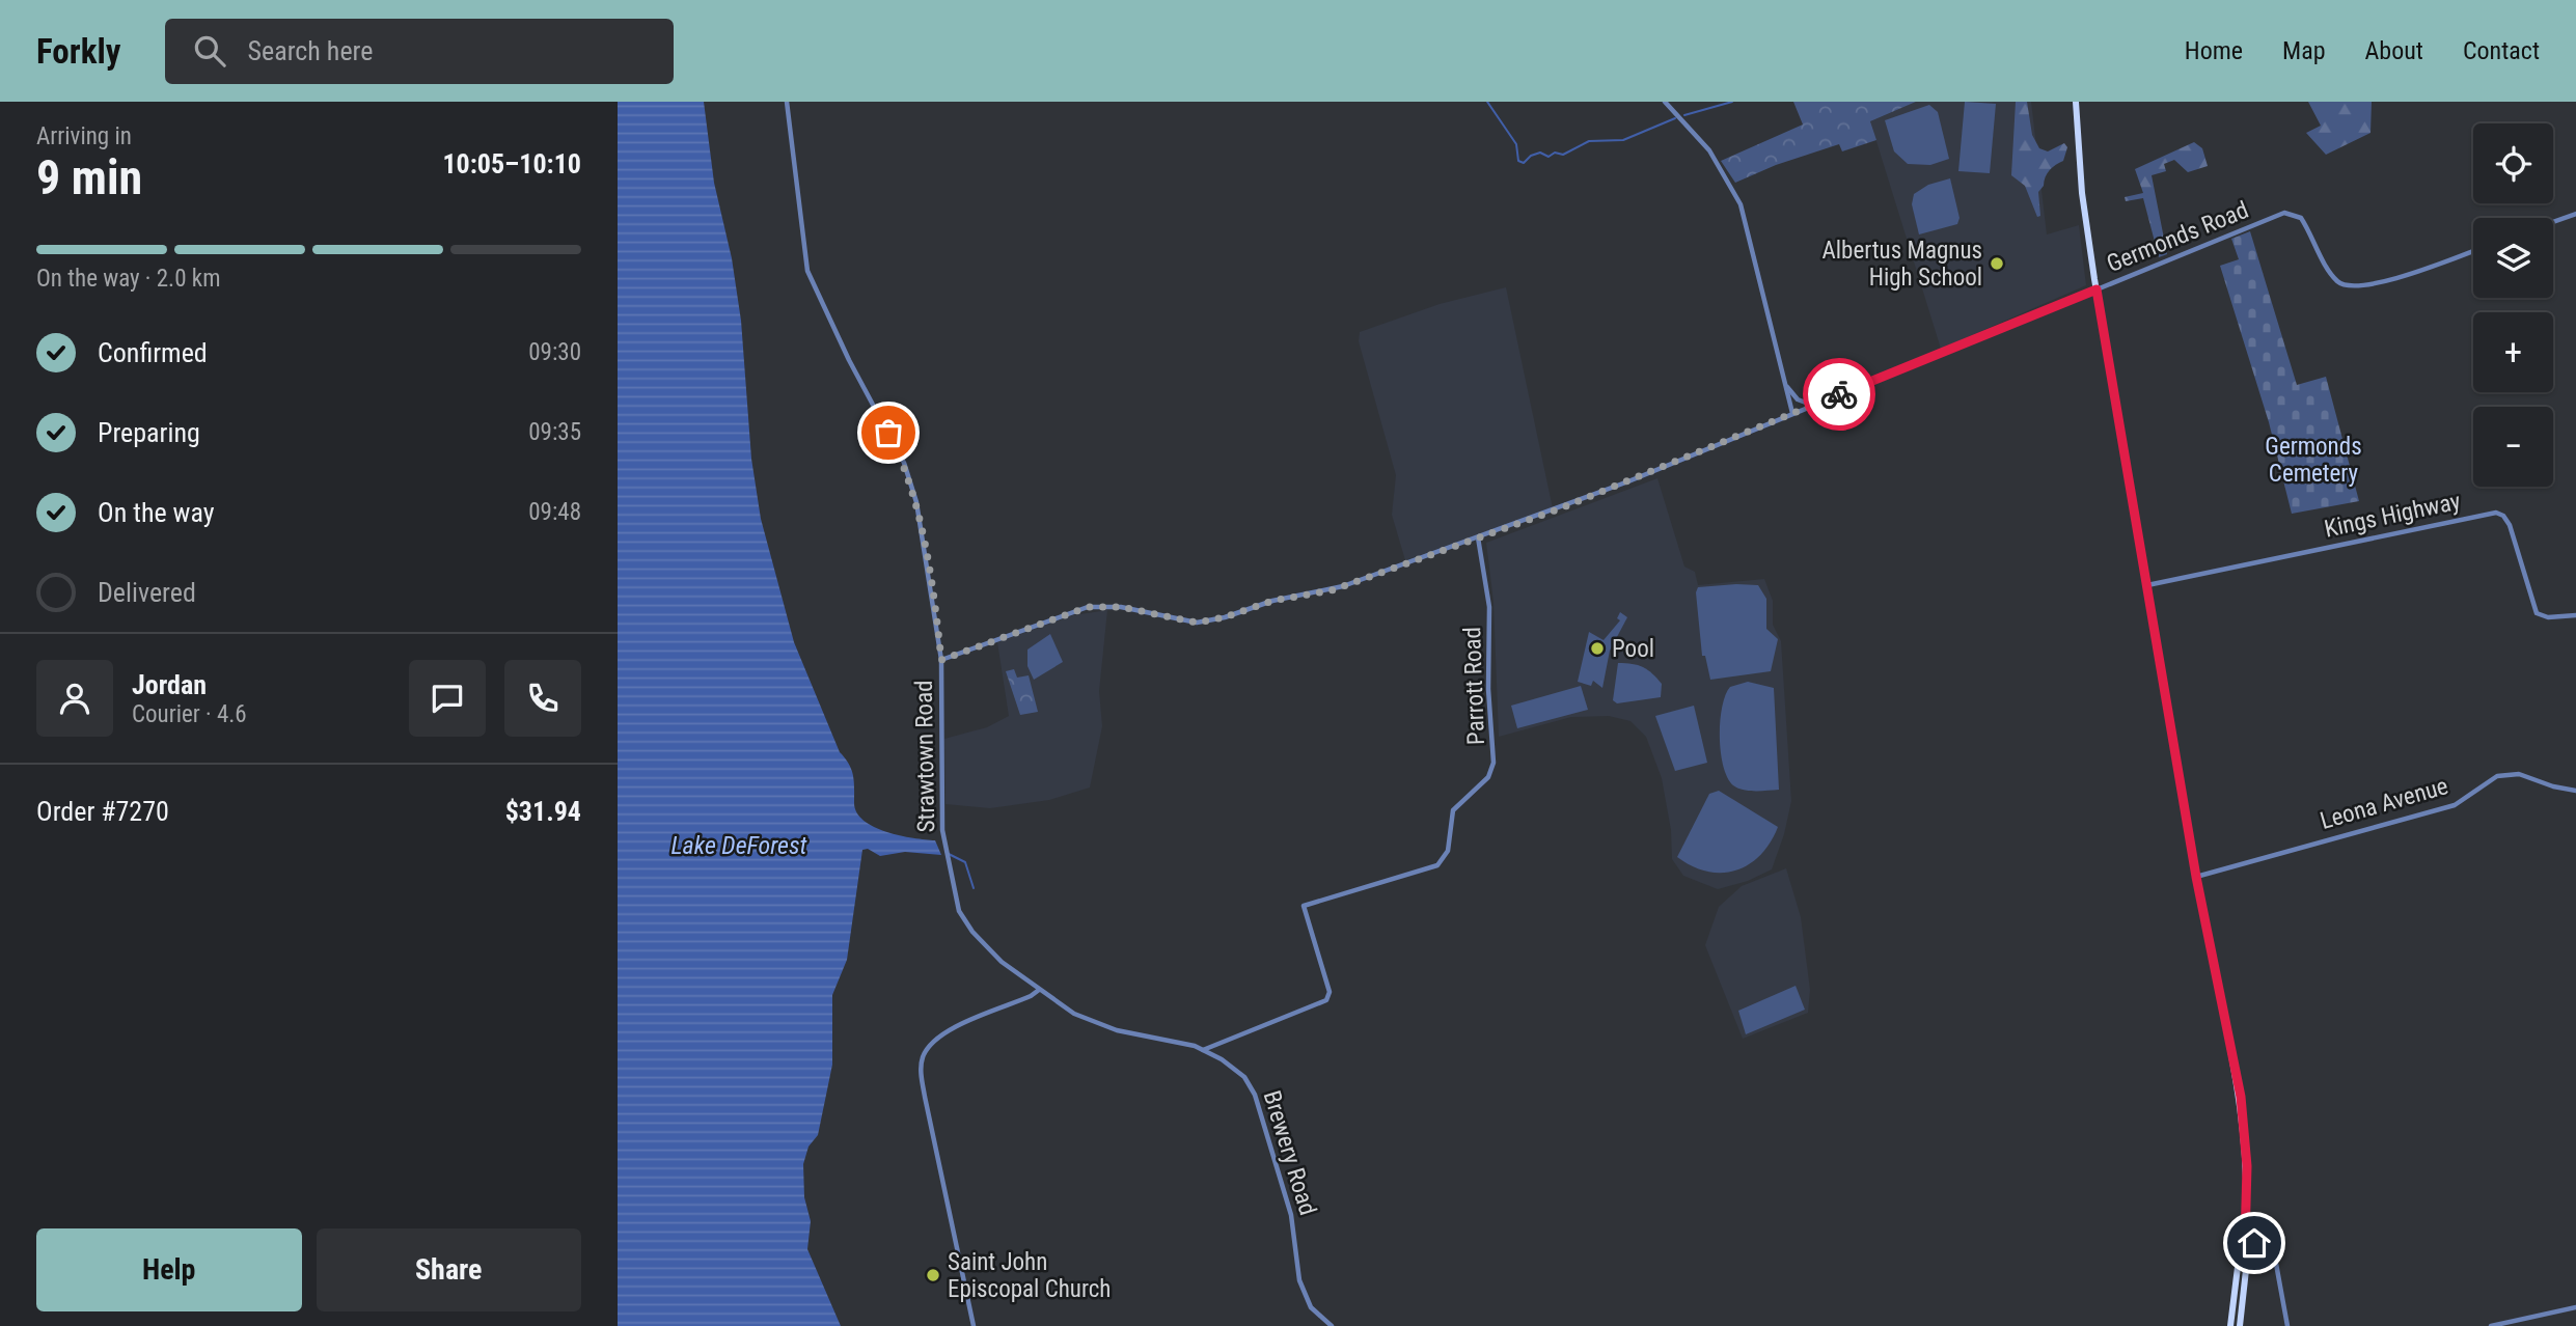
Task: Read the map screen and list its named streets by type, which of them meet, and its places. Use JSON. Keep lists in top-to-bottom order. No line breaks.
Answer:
{"streets":{"street":["Germonds Road","Kings Highway","Parrott Road","Strawtown Road","Leona Avenue","Brewery Road"]},"crossings":[["Parrott Road","Brewery Road"],["Strawtown Road","Brewery Road"]],"water":["Lake DeForest"],"parks":["Germonds Cemetery"],"places":["Albertus Magnus High School","Pool","Saint John Episcopal Church"],"page":{"header":"Forkly","search":"Search here","nav":["Home","Map","About","Contact"],"heading":["9 min","Arriving in","10:05–10:10"],"panel":["Jordan","Courier · 4.6","Order #7270","$31.94"],"map_buttons":["+","−"],"bar":"On the way · 2.0 km","list":[["Confirmed","09:30"],["Preparing","09:35"],["On the way","09:48"],"Delivered"],"buttons":["Help","Share"]}}
